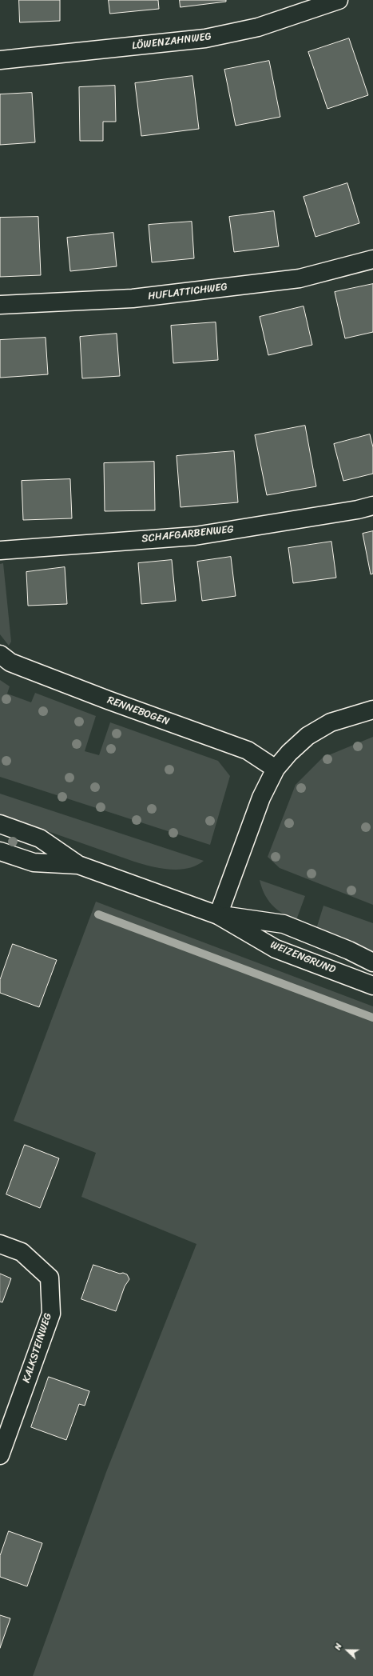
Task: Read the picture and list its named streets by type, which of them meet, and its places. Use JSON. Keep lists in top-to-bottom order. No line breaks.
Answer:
{"streets":{"street":["LÖWENZAHNWEG","HUFLATTICHWEG","SCHAFGARBENWEG","RENNEBOGEN","WEIZENGRUND","KALKSTEINWEG"]},"north":"left"}
